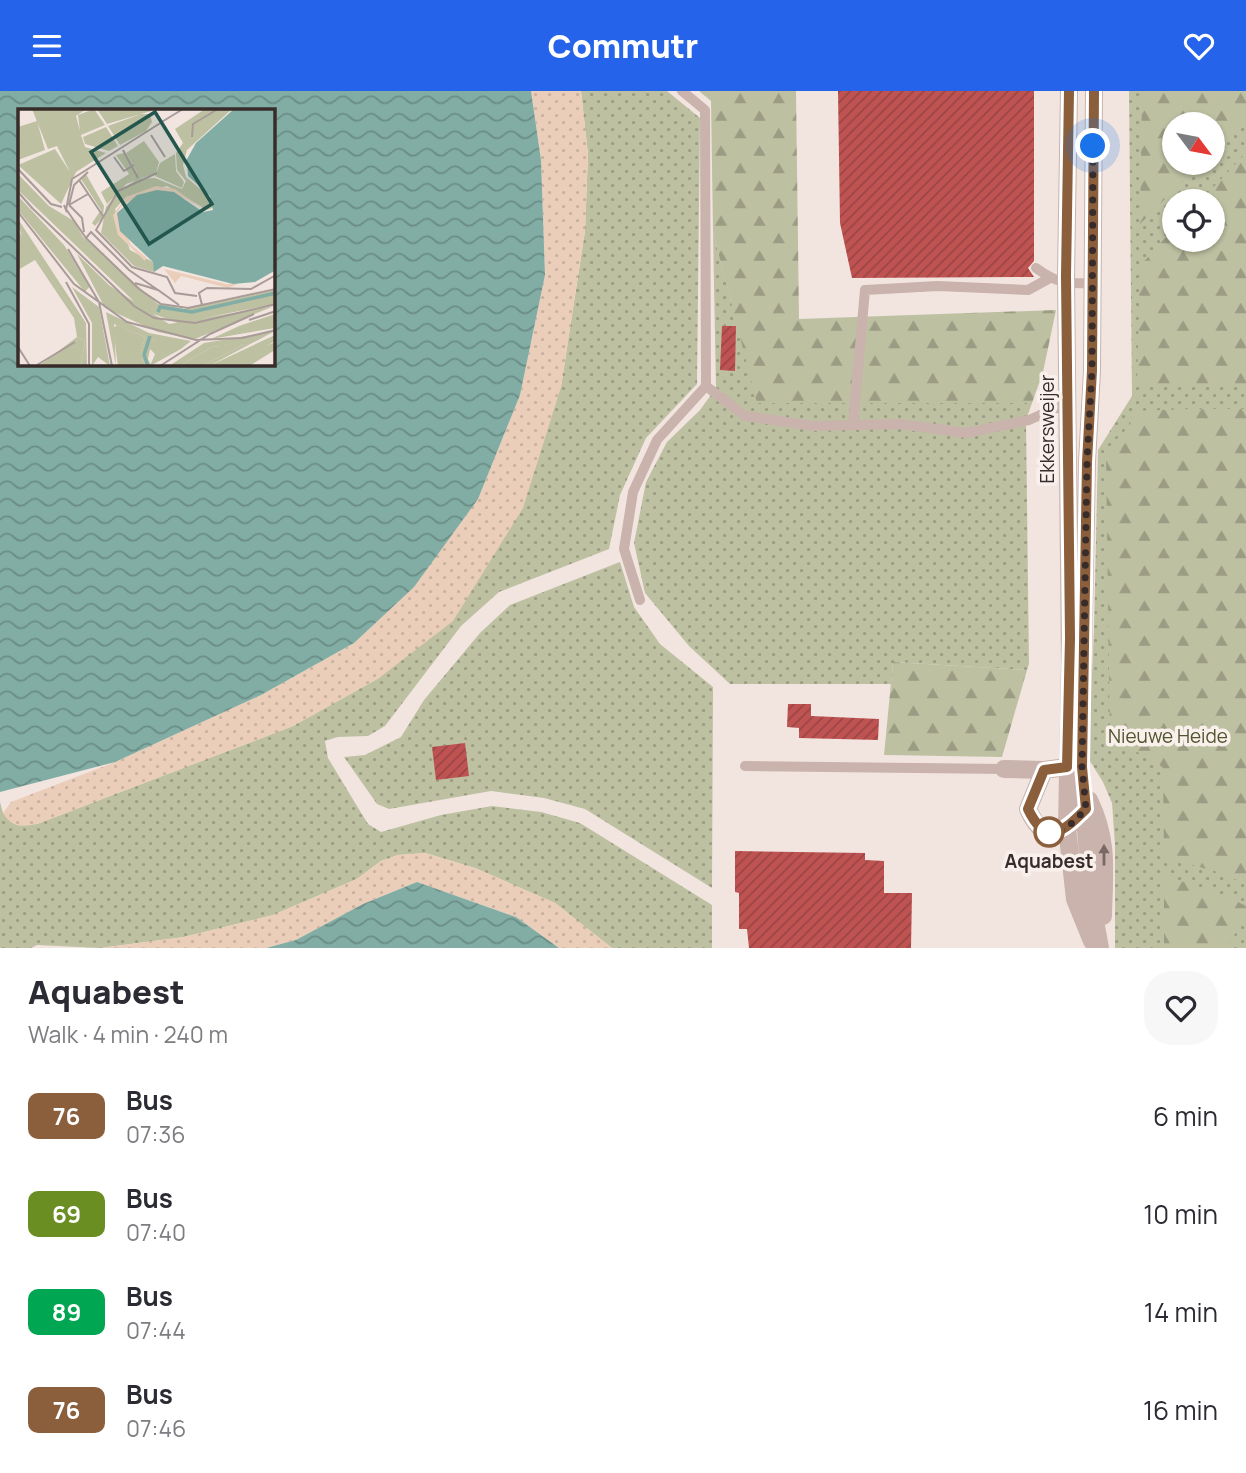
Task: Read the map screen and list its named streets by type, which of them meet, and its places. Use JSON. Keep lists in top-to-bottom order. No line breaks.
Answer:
{"streets":{"street":["Ekkersweijer"]},"parks":["Nieuwe Heide"],"places":["Aquabest"],"lines":["bus line 76"],"north":"bottom right","page":{"header":"Commutr","heading":["Aquabest","Walk · 4 min · 240 m"],"list":[{"mark":"76","name":"Bus","note":"07:36","value":"6 min"},{"mark":"69","name":"Bus","note":"07:40","value":"10 min"},{"mark":"89","name":"Bus","note":"07:44","value":"14 min"},{"mark":"76","name":"Bus","note":"07:46","value":"16 min"}]}}
